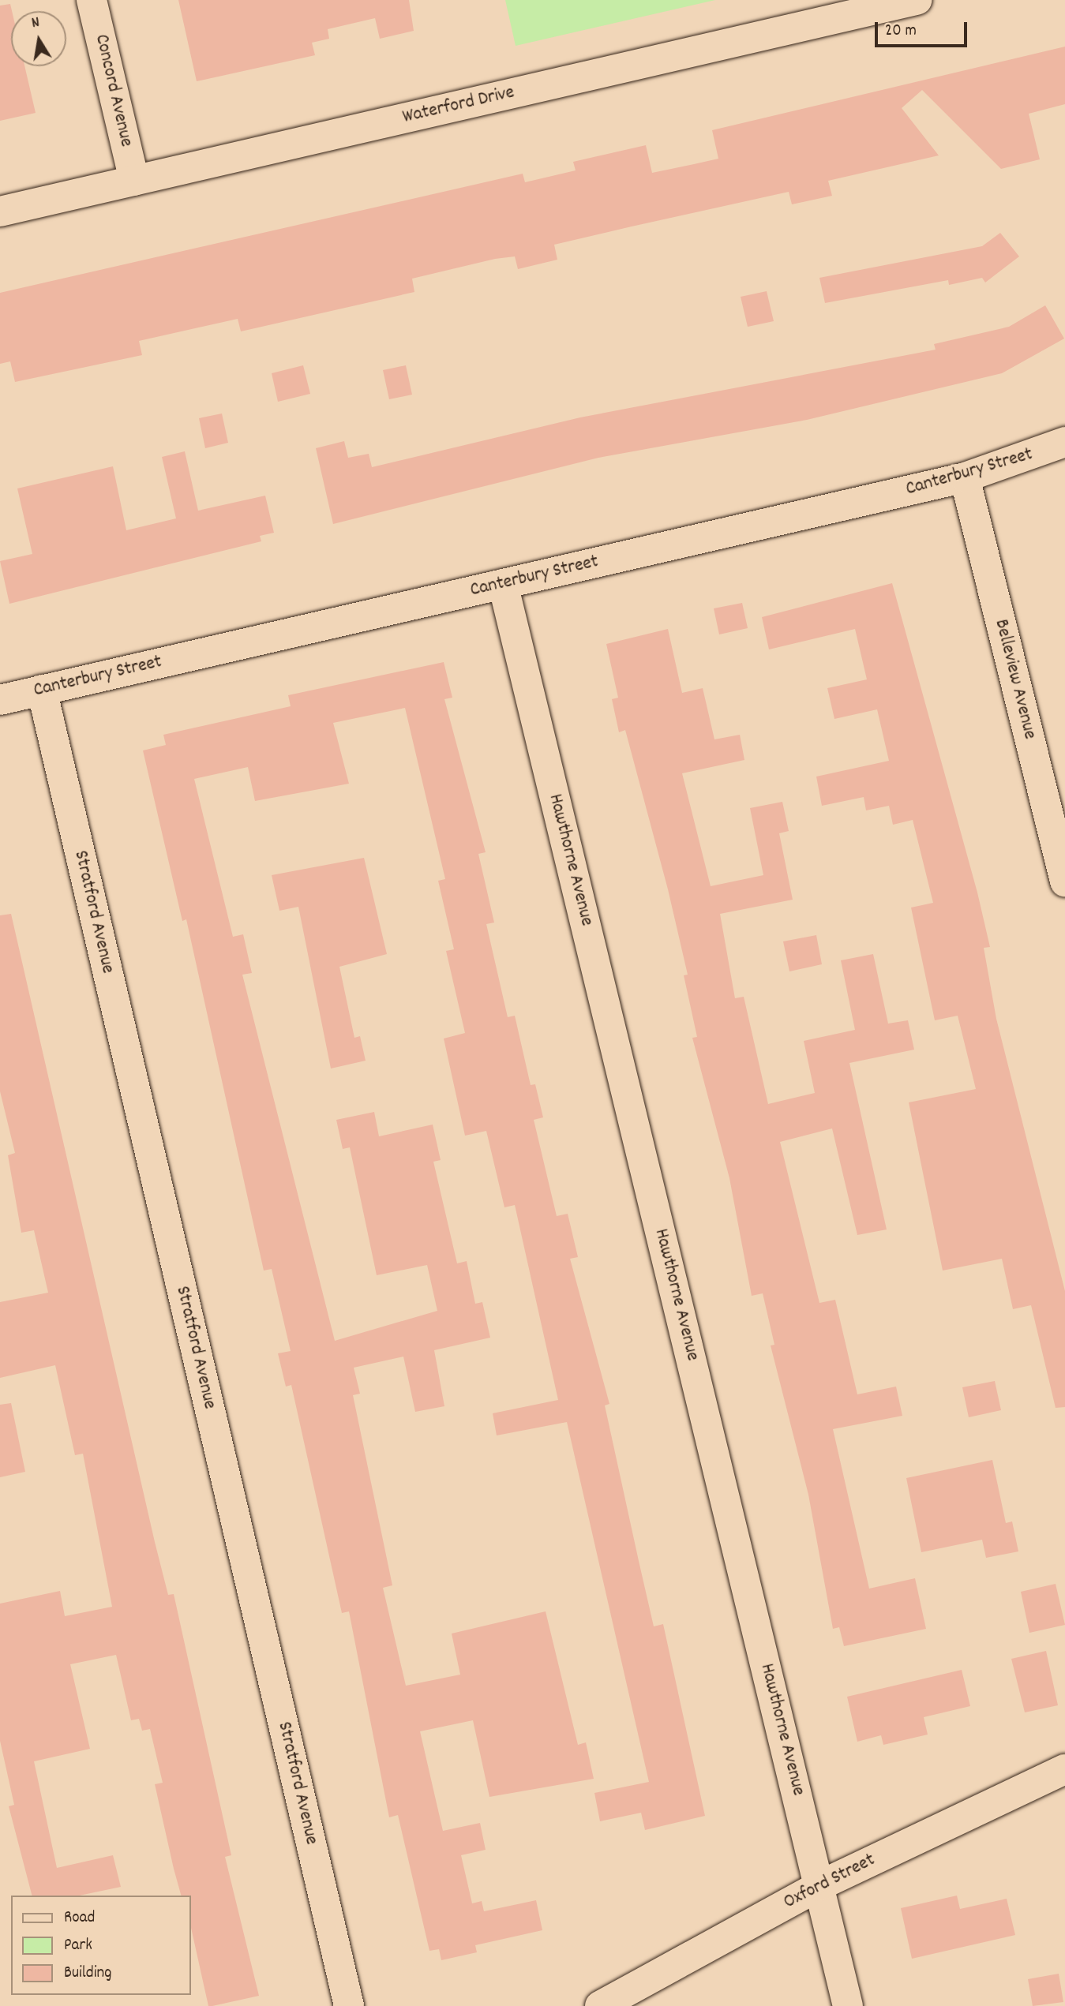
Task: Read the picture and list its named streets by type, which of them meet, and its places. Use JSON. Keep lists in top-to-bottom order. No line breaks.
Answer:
{"streets":{"street":["Concord Avenue","Waterford Drive","Canterbury Street","Belleview Avenue","Hawthorne Avenue","Stratford Avenue","Oxford Street"]},"crossings":[["Concord Avenue","Waterford Drive"],["Canterbury Street","Belleview Avenue"],["Canterbury Street","Hawthorne Avenue"],["Canterbury Street","Stratford Avenue"],["Hawthorne Avenue","Oxford Street"]],"legend":["Road","Park","Building"],"scale_bar":"20 m","north":"top"}
